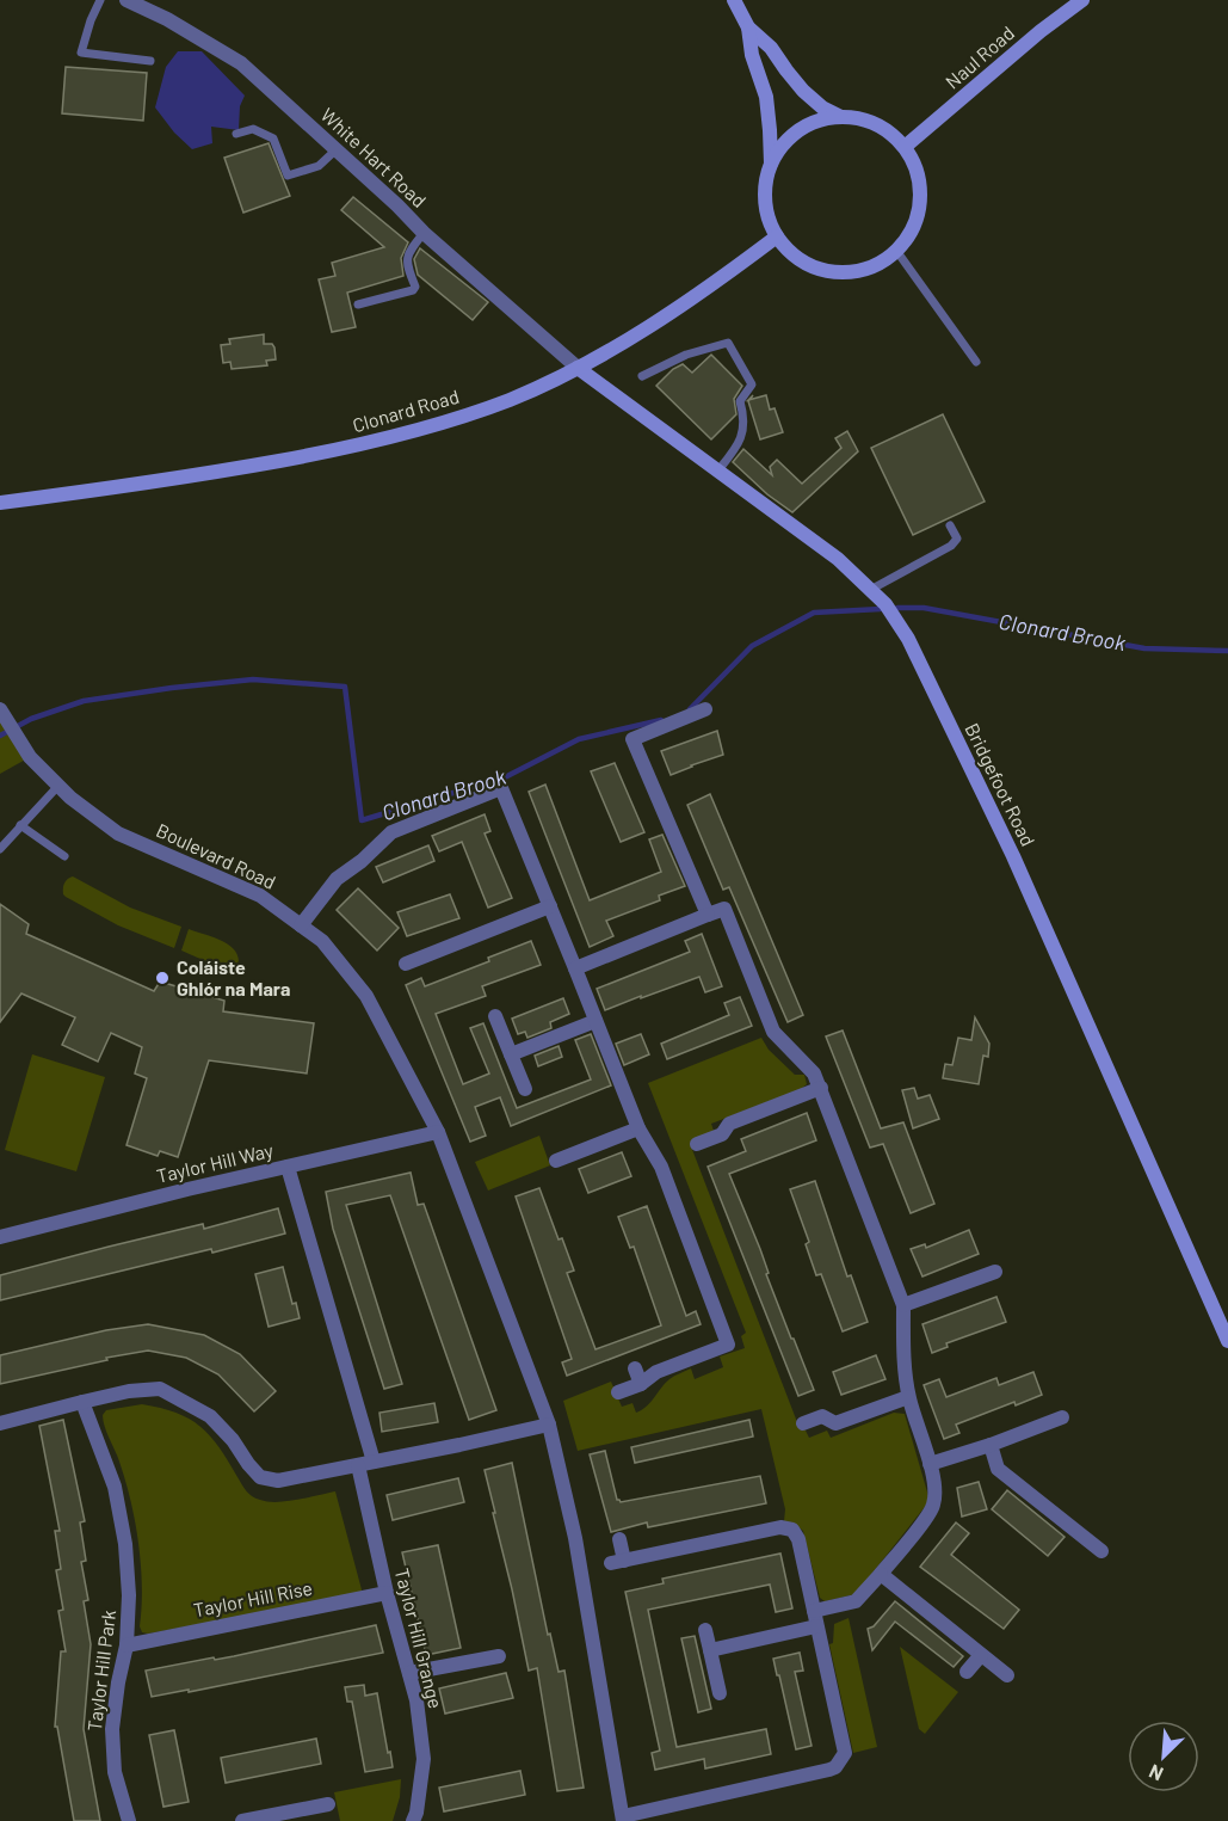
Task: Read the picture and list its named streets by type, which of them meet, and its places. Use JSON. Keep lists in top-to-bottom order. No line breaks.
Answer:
{"streets":{"main road":["Naul Road","Clonard Road","Bridgefoot Road"],"street":["White Hart Road","Boulevard Road","Taylor Hill Way","Taylor Hill Rise","Taylor Hill Grange","Taylor Hill Park"]},"crossings":[["Naul Road","Clonard Road"],["White Hart Road","Clonard Road"],["White Hart Road","Bridgefoot Road"],["Clonard Road","Bridgefoot Road"],["Boulevard Road","Taylor Hill Way"],["Taylor Hill Rise","Taylor Hill Grange"],["Taylor Hill Rise","Taylor Hill Park"]],"water":["Clonard Brook"],"places":["Coláiste Ghlór na Mara"],"north":"bottom left"}
